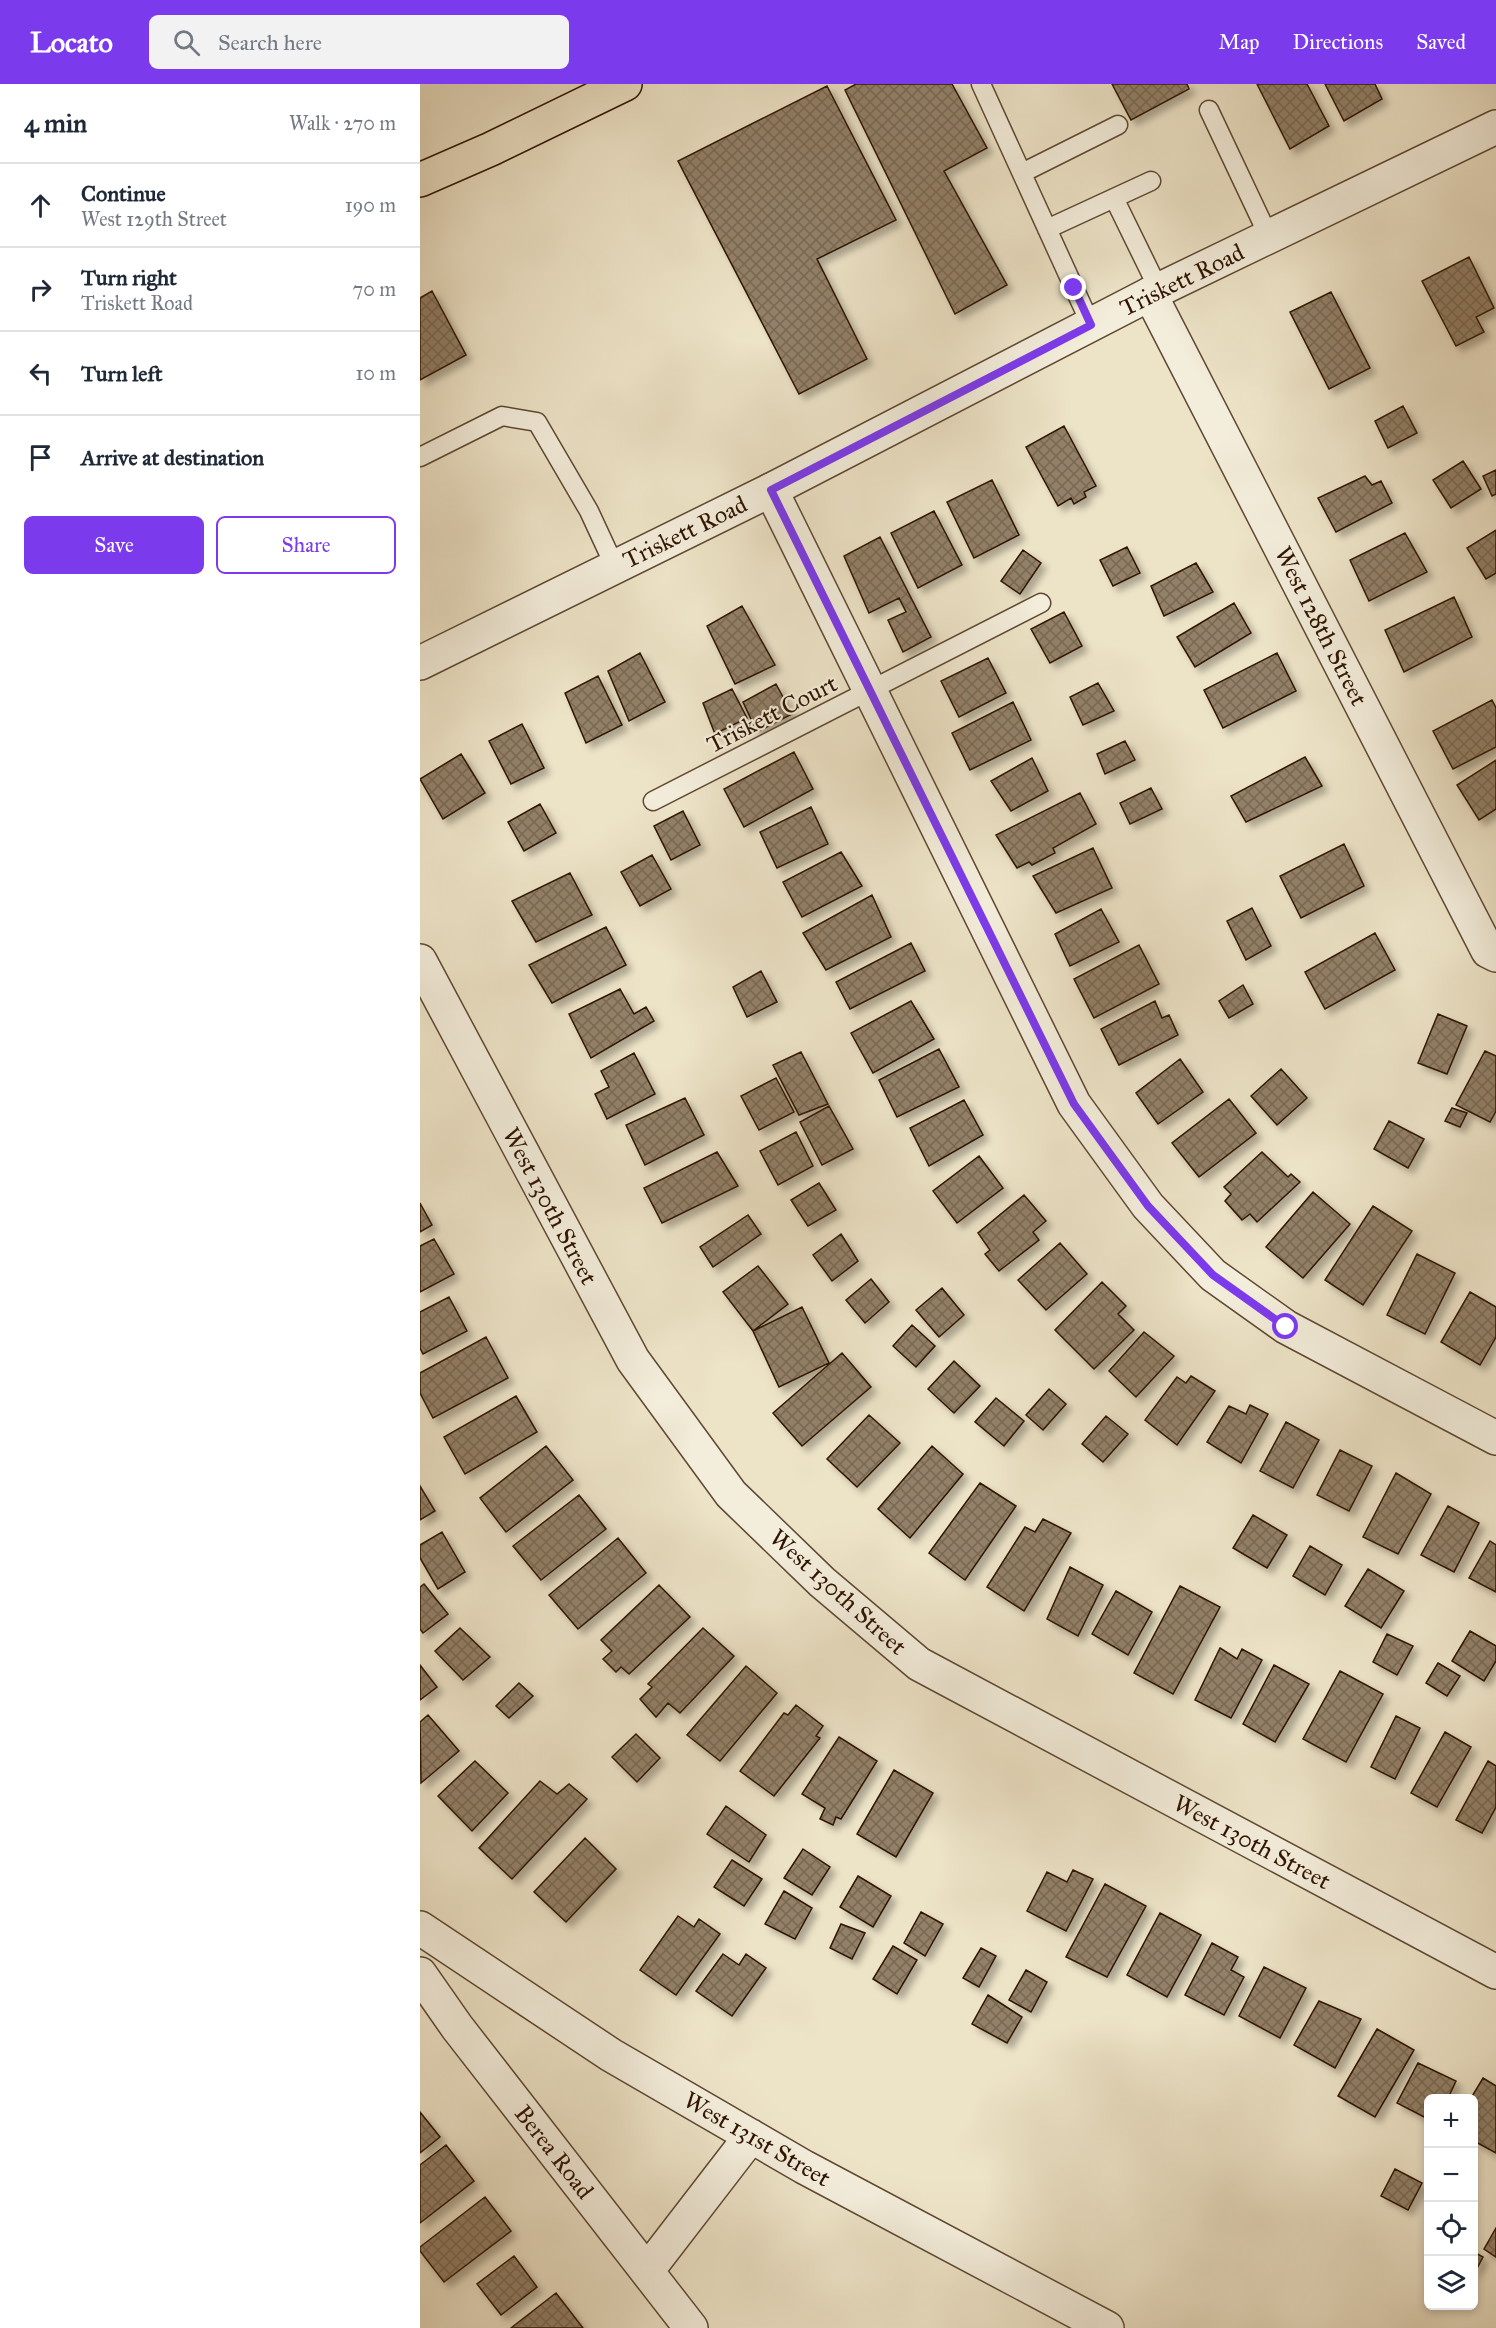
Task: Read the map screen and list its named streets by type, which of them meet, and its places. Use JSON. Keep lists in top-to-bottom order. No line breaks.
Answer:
{"streets":{"street":["Triskett Road","West 128th Street","West 130th Street","West 131st Street","Berea Road"],"lane":["Triskett Court"]},"crossings":[["Triskett Road","West 128th Street"]],"page":{"header":"Locato","search":"Search here","nav":["Map","Directions","Saved"],"heading":["4 min","Walk · 270 m"],"list":[["Continue","West 129th Street","190 m"],["Turn right","Triskett Road","70 m"],["Turn left","10 m"],"Arrive at destination"],"buttons":["Save","Share"],"map_buttons":["+","−"]}}
